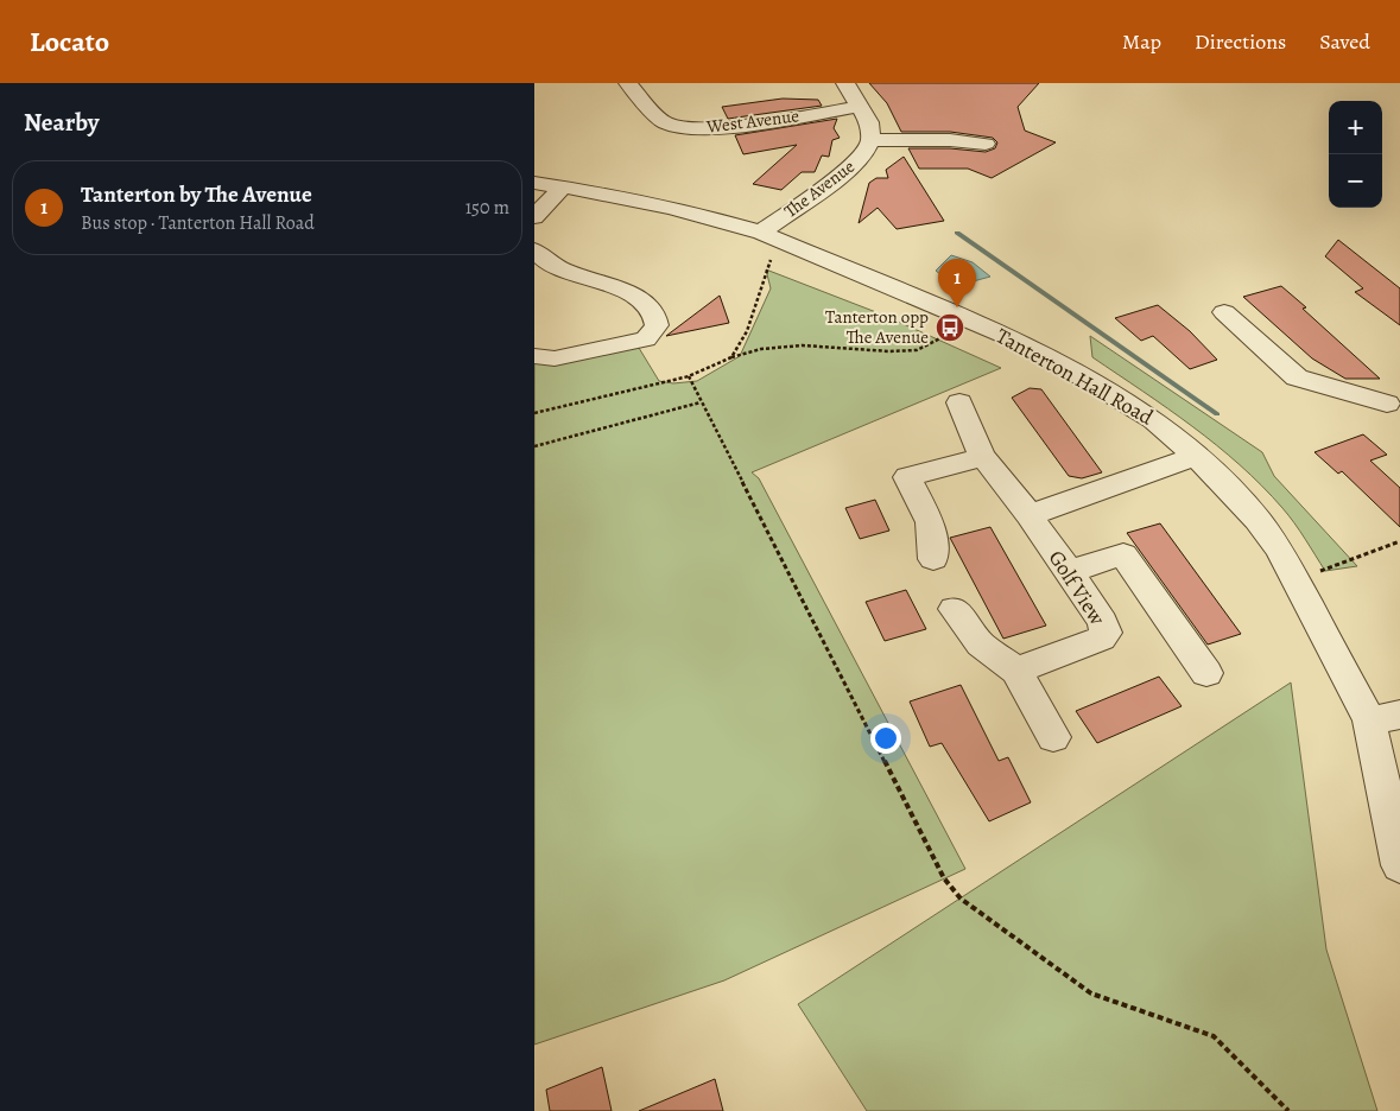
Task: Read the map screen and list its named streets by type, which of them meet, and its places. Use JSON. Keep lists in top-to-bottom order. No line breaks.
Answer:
{"streets":{"street":["West Avenue","The Avenue","Tanterton Hall Road","Golf View"]},"crossings":[["West Avenue","The Avenue"],["The Avenue","Tanterton Hall Road"]],"places":{"bus stop":["Tanterton opp The Avenue"]},"page":{"header":"Locato","nav":["Map","Directions","Saved"],"heading":"Nearby","map_buttons":["+","−"],"list":[{"mark":"1","name":"Tanterton by The Avenue","note":"Bus stop · Tanterton Hall Road","value":"150 m"}],"pins":"1"}}
